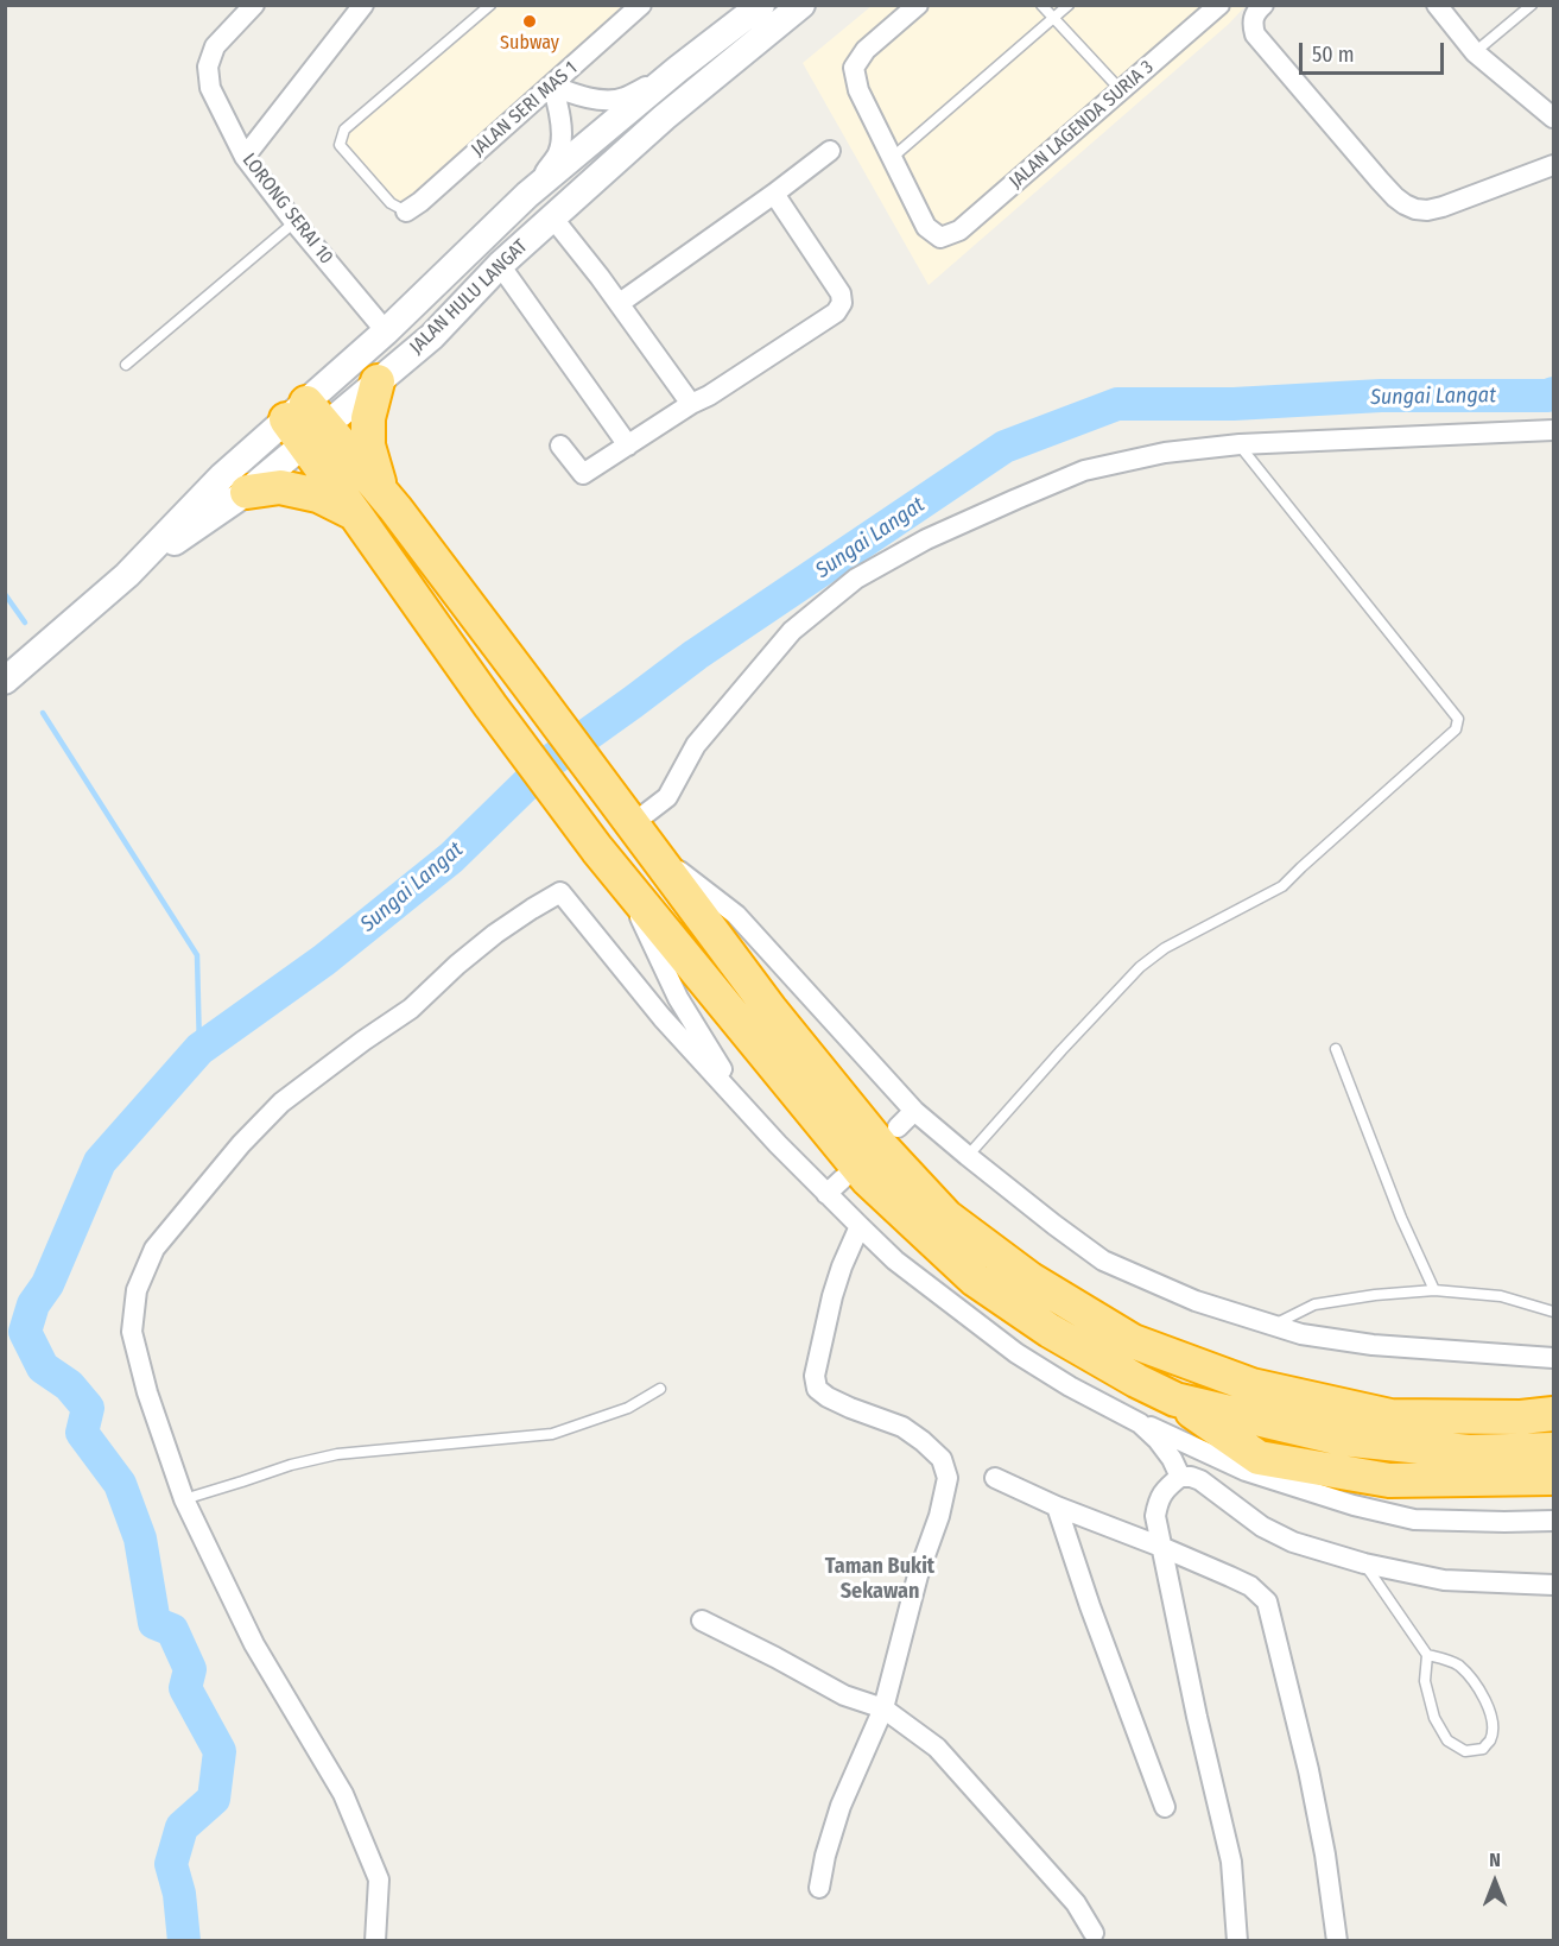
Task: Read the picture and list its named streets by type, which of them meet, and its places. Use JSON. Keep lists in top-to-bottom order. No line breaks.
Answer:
{"streets":{"main road":["JALAN HULU LANGAT"],"street":["JALAN SERI MAS 1","JALAN LAGENDA SURIA 3","LORONG SERAI 10"]},"crossings":[["LORONG SERAI 10","JALAN HULU LANGAT"]],"districts":["Taman Bukit Sekawan"],"water":["Sungai Langat"],"places":["Subway"],"scale_bar":"50 m","north":"top"}
